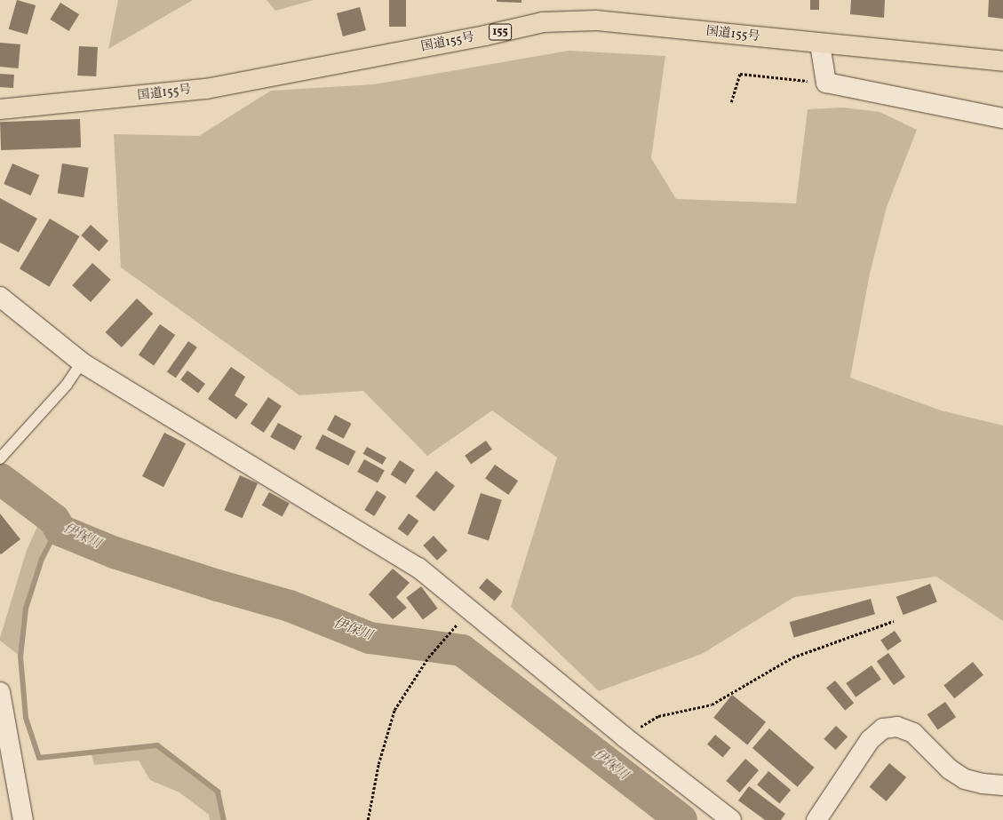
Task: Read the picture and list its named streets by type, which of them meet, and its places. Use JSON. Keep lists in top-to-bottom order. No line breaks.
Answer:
{"streets":{"highway":["155","国道155号"]},"water":["伊保川"]}
